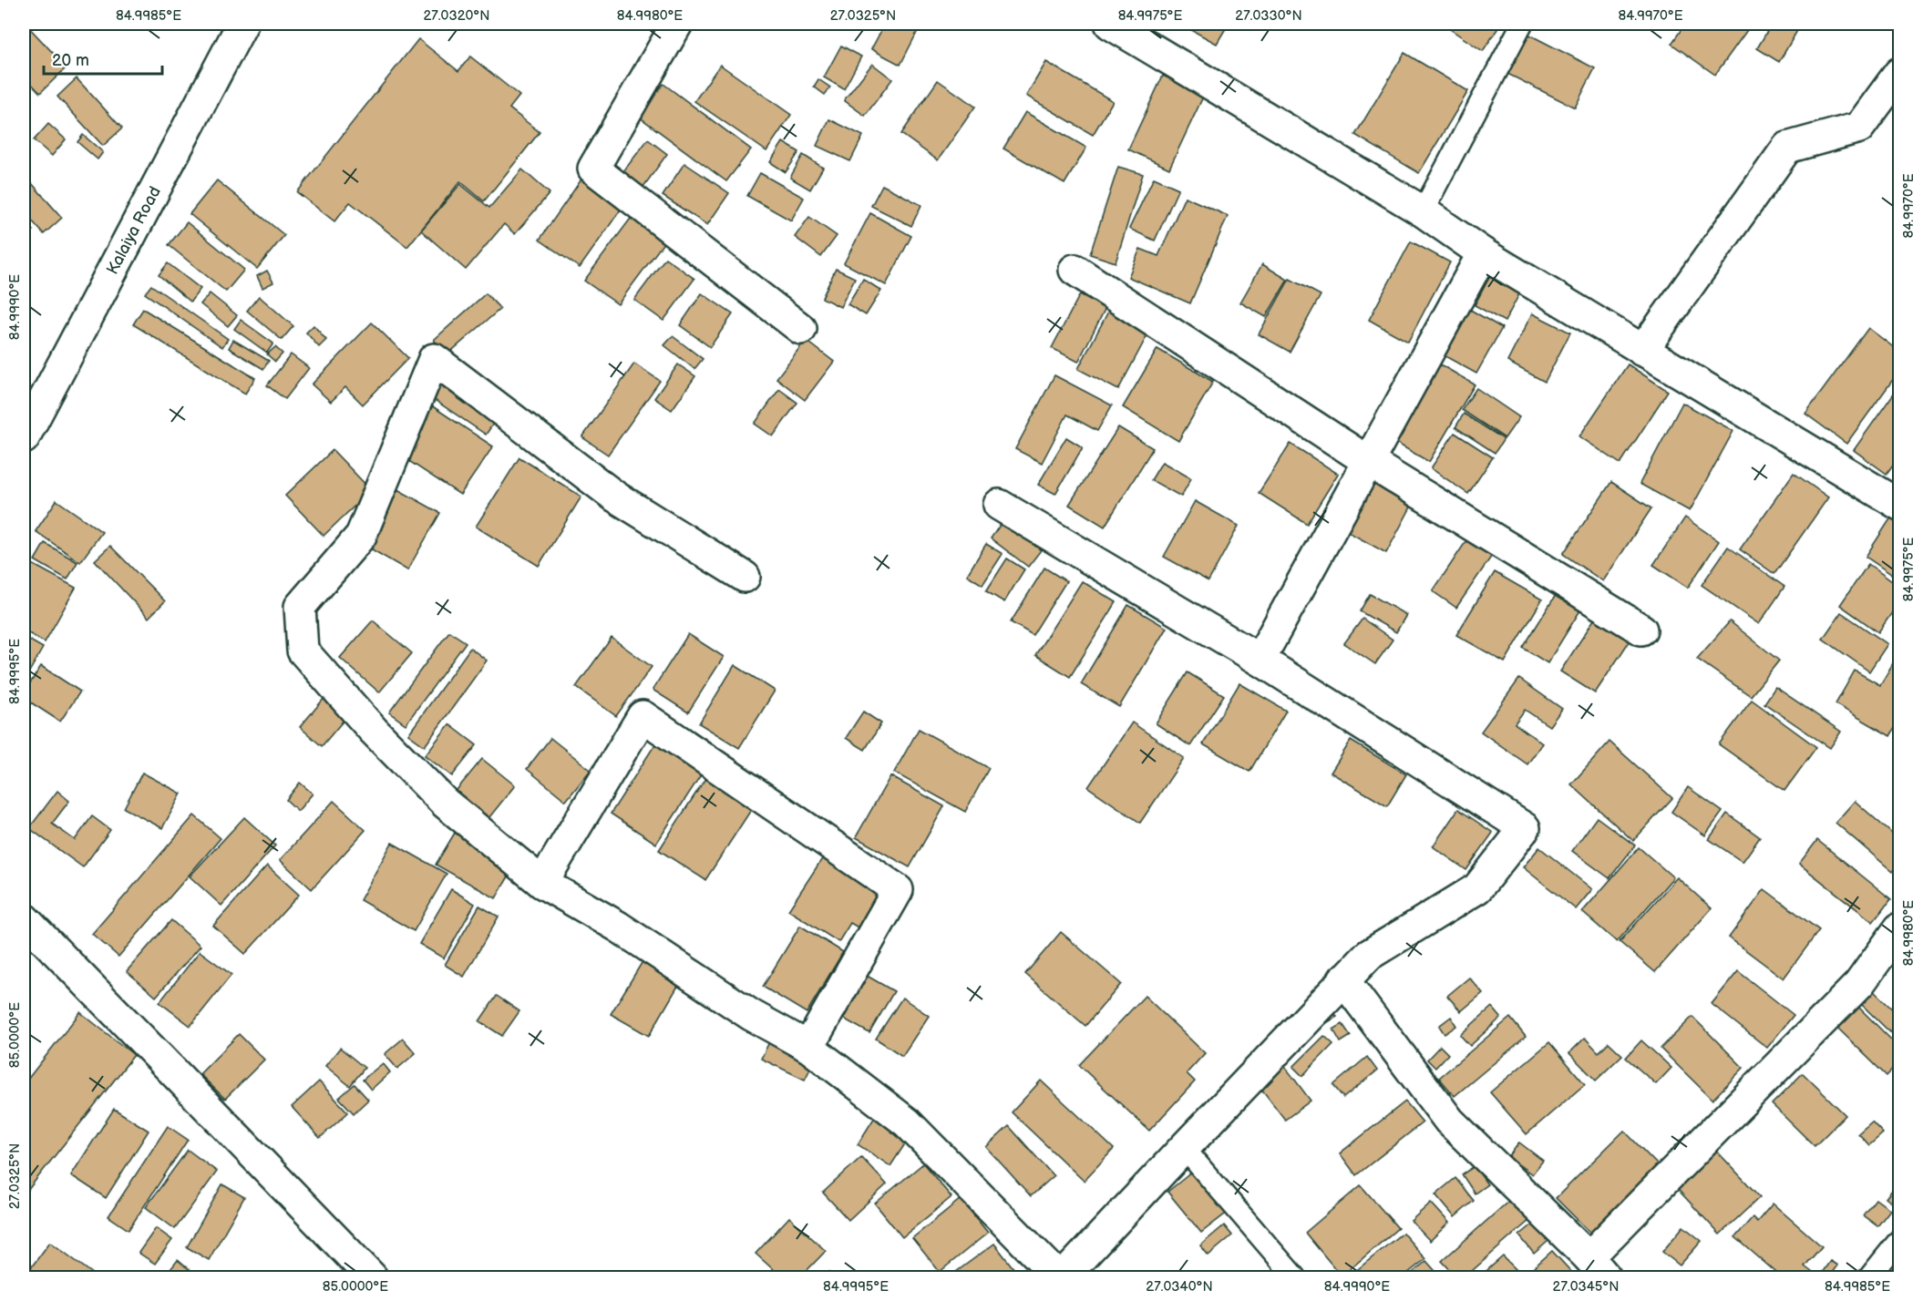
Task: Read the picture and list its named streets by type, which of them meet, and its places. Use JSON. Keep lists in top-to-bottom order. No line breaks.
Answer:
{"streets":{"street":["Kalaiya Road"]},"scale_bar":"20 m","coordinates":["84.9985°E","27.0320°N","84.9980°E","27.0325°N","84.9975°E","27.0330°N","84.9970°E","84.9990°E","84.9995°E","85.0000°E","27.0340°N","27.0345°N"]}
